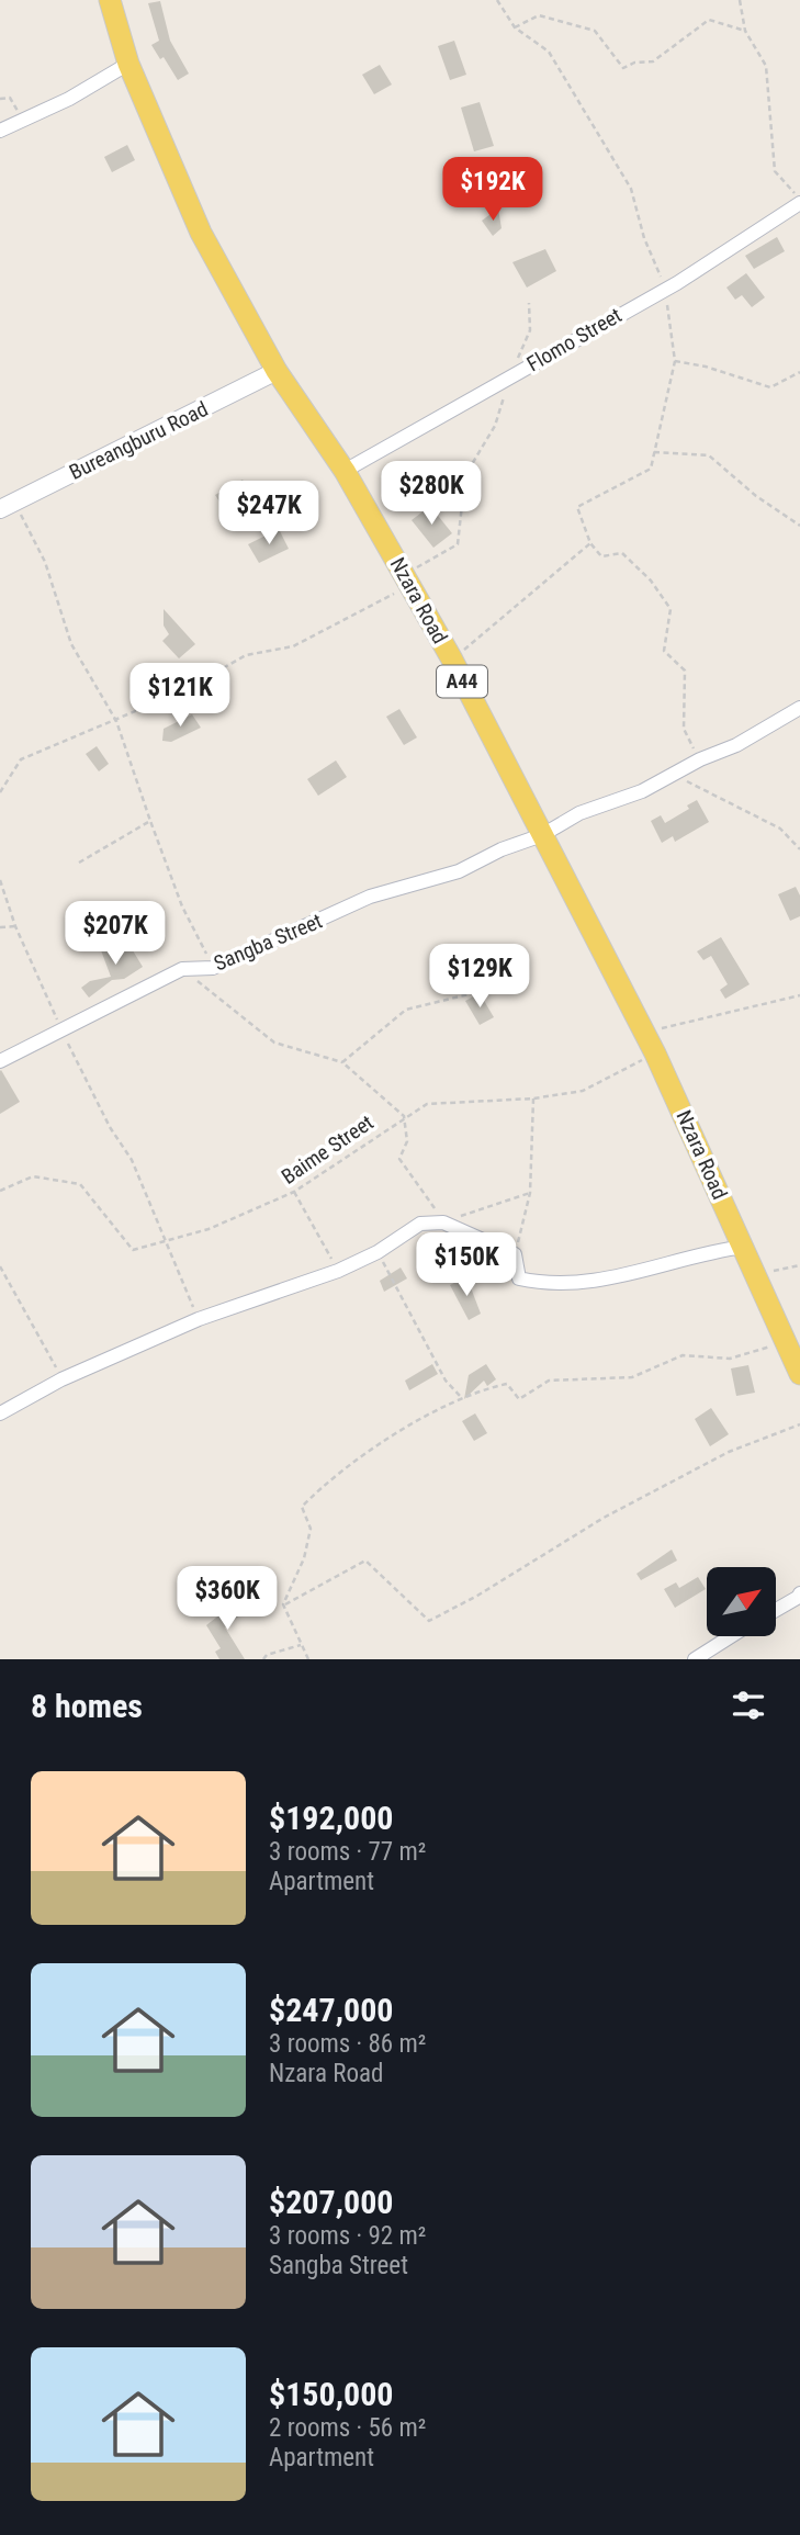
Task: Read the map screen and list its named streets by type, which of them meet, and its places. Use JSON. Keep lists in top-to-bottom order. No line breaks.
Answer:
{"streets":{"main road":["Nzara Road","A44"],"street":["Flomo Street","Bureangburu Road","Sangba Street"],"path":["Baime Street"]},"crossings":[["Flomo Street","Nzara Road"],["Bureangburu Road","Nzara Road"],["Nzara Road","Sangba Street"],["Nzara Road","Baime Street"]],"north":"top right","page":{"price":["$192K","$280K","$247K","$121K","$207K","$129K","$150K","$360K"],"heading":"8 homes","list":[{"name":"$192,000","note":"3 rooms · 77 m² · Apartment"},{"name":"$247,000","note":"3 rooms · 86 m² · Nzara Road"},{"name":"$207,000","note":"3 rooms · 92 m² · Sangba Street"},{"name":"$150,000","note":"2 rooms · 56 m² · Apartment"}]}}
